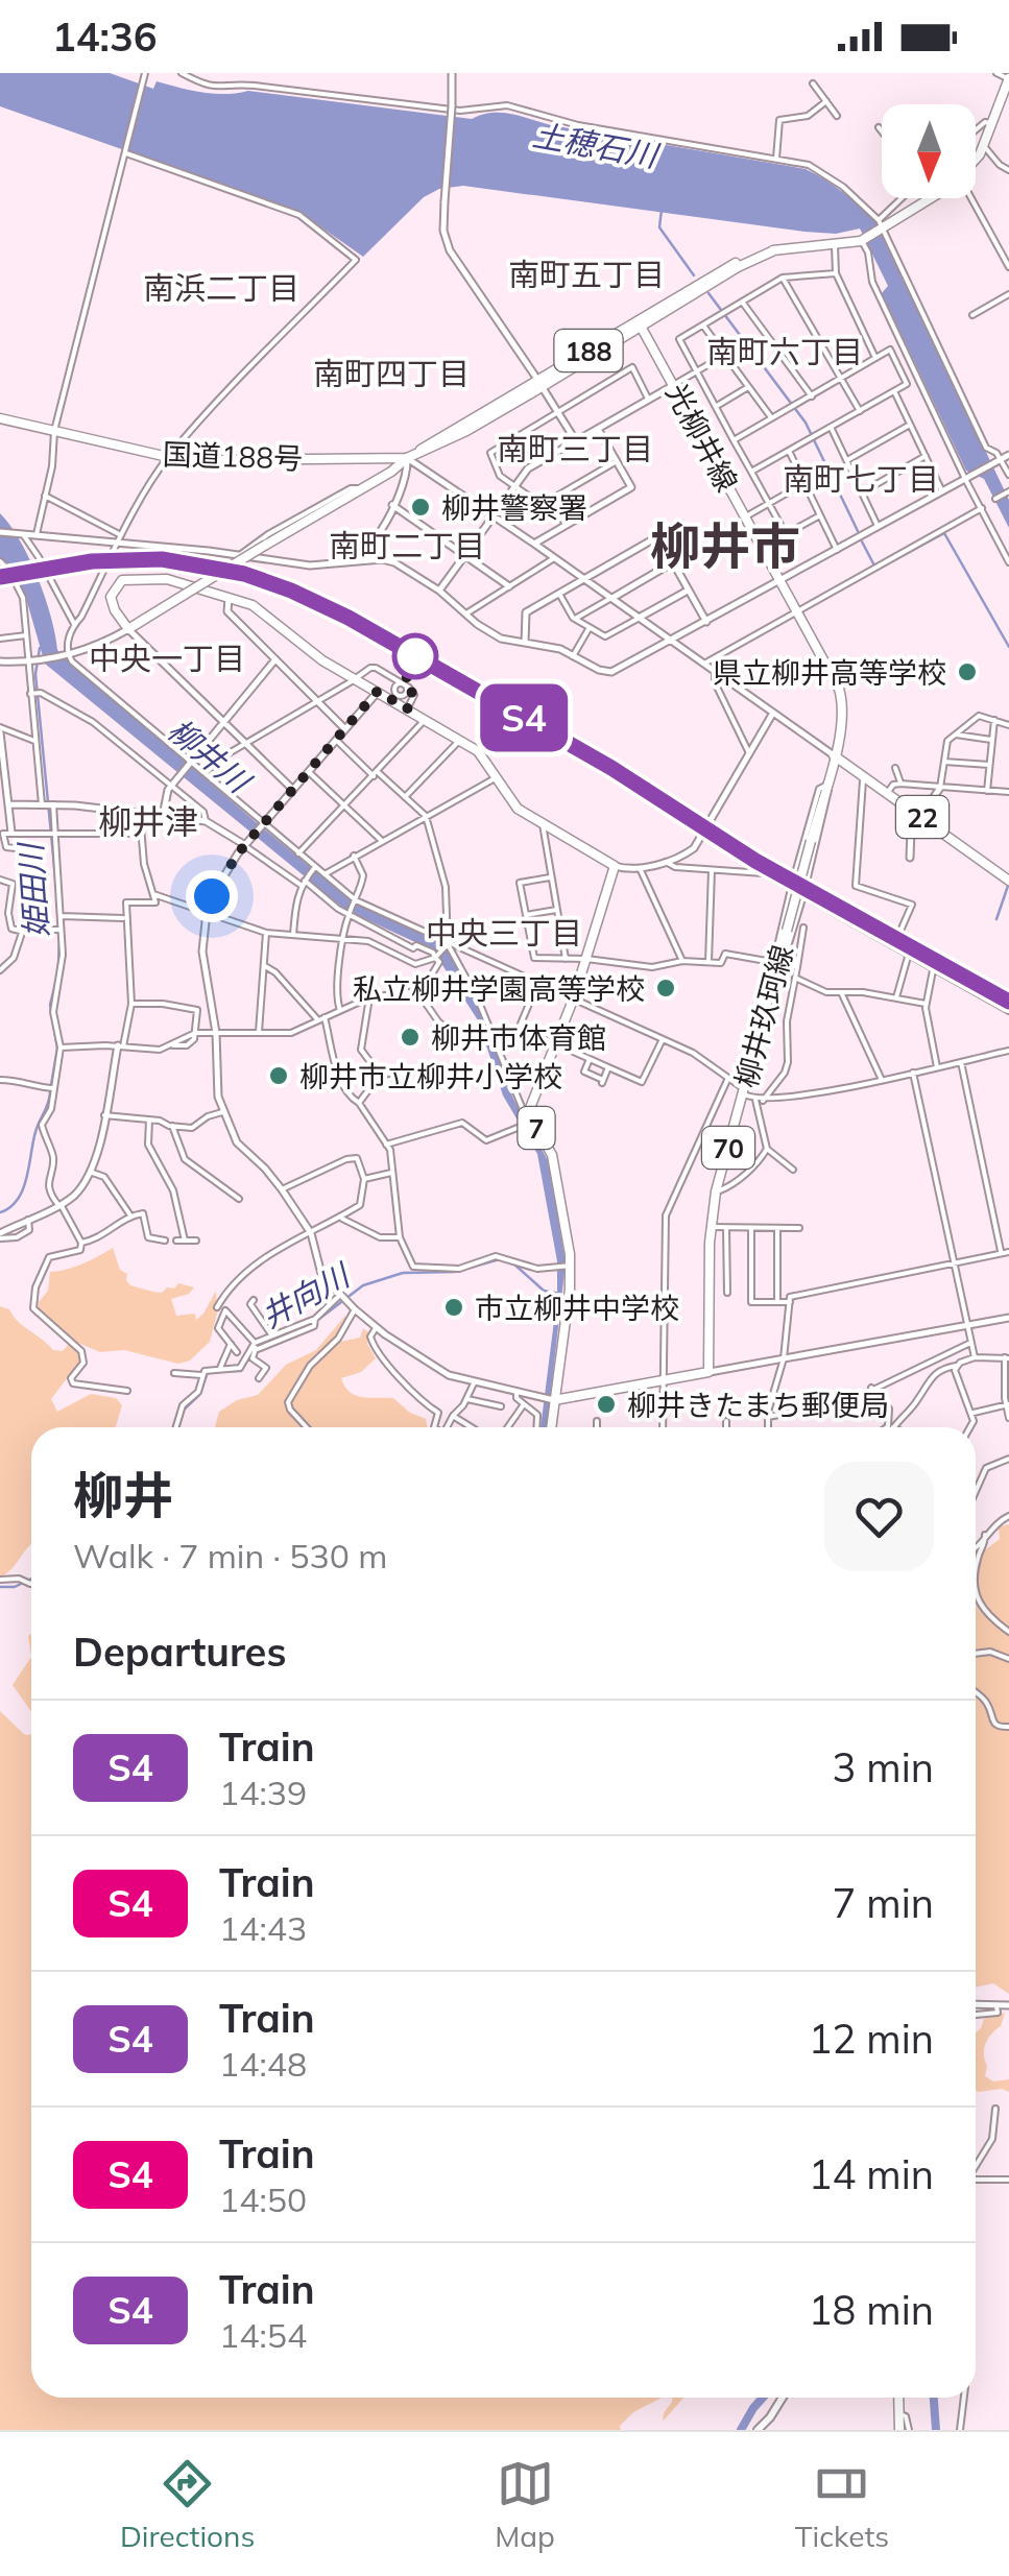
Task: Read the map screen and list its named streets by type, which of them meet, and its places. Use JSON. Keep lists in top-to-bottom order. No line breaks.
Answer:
{"streets":{"main road":["188","光柳井線","国道188号","22","柳井玖珂線","7","70"]},"crossings":[["188","光柳井線"],["188","国道188号"],["光柳井線","22"],["光柳井線","柳井玖珂線"],["22","柳井玖珂線"]],"districts":["南町五丁目","南浜二丁目","南町六丁目","南町四丁目","南町三丁目","南町七丁目","南町二丁目","柳井市","中央一丁目","柳井津","中央三丁目"],"water":["土穂石川","柳井川","姫田川","井向川"],"places":["柳井警察署","県立柳井高等学校","私立柳井学園高等学校","柳井市体育館","柳井市立柳井小学校","市立柳井中学校","柳井きたまち郵便局"],"north":"bottom","page":{"status":"14:36","on_map":"S4","heading":[["柳井","Walk · 7 min · 530 m"],"Departures"],"list":[{"mark":"S4","name":"Train","note":"14:39","value":"3 min"},{"mark":"S4","name":"Train","note":"14:43","value":"7 min"},{"mark":"S4","name":"Train","note":"14:48","value":"12 min"},{"mark":"S4","name":"Train","note":"14:50","value":"14 min"},{"mark":"S4","name":"Train","note":"14:54","value":"18 min"}],"tabs":["Directions","Map","Tickets"]}}
